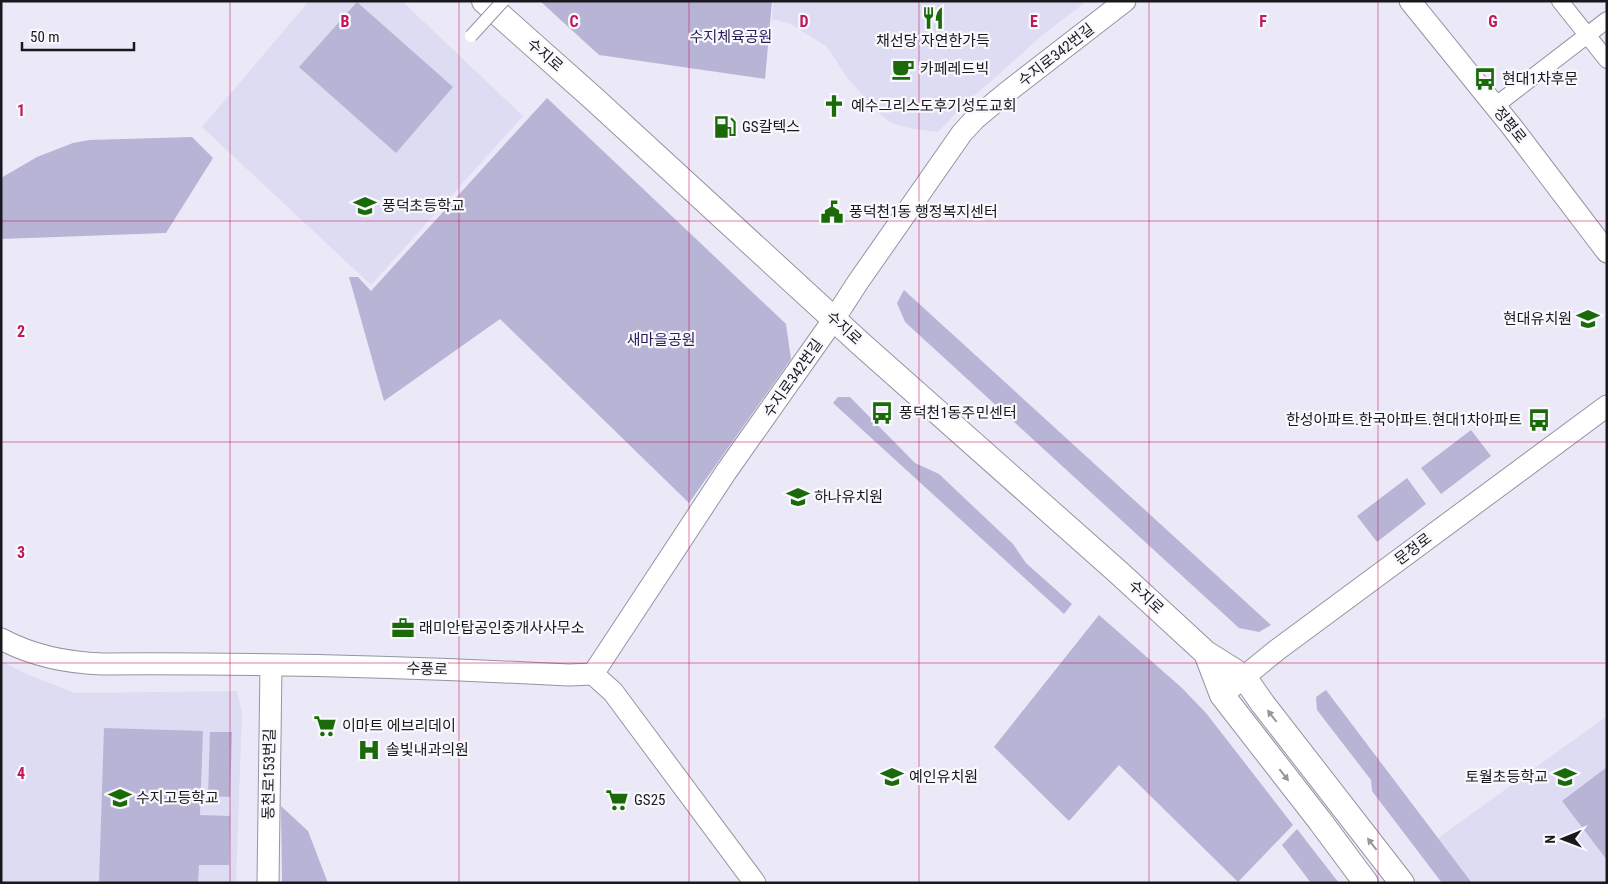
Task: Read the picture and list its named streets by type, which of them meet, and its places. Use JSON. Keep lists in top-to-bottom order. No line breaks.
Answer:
{"streets":{"main road":["수지로"],"street":["수지로342번길","정평로","문정로","수풍로","동천로153번길"]},"crossings":[["수지로","수지로342번길"],["수지로","문정로"],["수지로342번길","수풍로"],["수풍로","동천로153번길"]],"parks":["수지체육공원","새마을공원"],"places":{"restaurant":["채선당 자연한가득"],"cafe":["카페레드빅"],"bus stop":["현대1차후문","풍덕천1동주민센터","한성아파트.한국아파트.현대1차아파트"],"church":["예수그리스도후기성도교회"],"fuel station":["GS칼텍스"],"school or university":["풍덕초등학교","현대유치원","하나유치원","예인유치원","토월초등학교","수지고등학교"],"public building":["풍덕천1동 행정복지센터"],"office":["래미안탑공인중개사사무소"],"supermarket":["이마트 에브리데이","GS25"],"hospital":["솔빛내과의원"]},"scale_bar":"50 m","north":"left","grid":{"columns":["B","C","D","E","F","G"],"rows":["1","2","3","4"]}}
